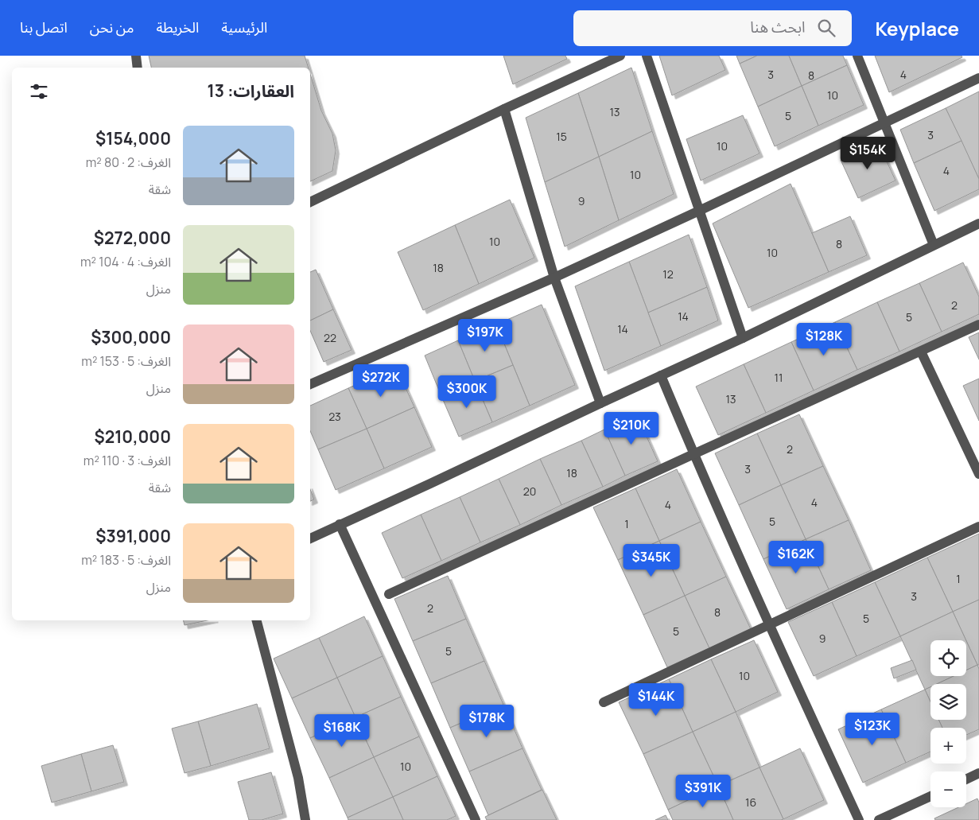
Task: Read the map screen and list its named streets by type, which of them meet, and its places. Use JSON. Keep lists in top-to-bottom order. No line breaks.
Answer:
{"house_numbers":["3","4","8","10","13","5","3","15","10","4","10","9","10","8","10","18","12","2","14","5","14","22","11","13","23","2","3","18","20","4","4","5","1","1","3","2","8","5","5","9","5","10","10","16"],"page":{"header":"Keyplace","search":"ابحث هنا","nav":["الرئيسية","الخريطة","من نحن","اتصل بنا"],"heading":"العقارات: 13","list":[{"name":"$154,000","note":"الغرف: 2 · 80 m² · شقة"},{"name":"$272,000","note":"الغرف: 4 · 104 m² · منزل"},{"name":"$300,000","note":"الغرف: 5 · 153 m² · منزل"},{"name":"$210,000","note":"الغرف: 3 · 110 m² · شقة"},{"name":"$391,000","note":"الغرف: 5 · 183 m² · منزل"}],"price":["$154K","$197K","$128K","$272K","$300K","$210K","$162K","$345K","$144K","$178K","$123K","$168K","$391K"],"map_buttons":["+","−"]}}
